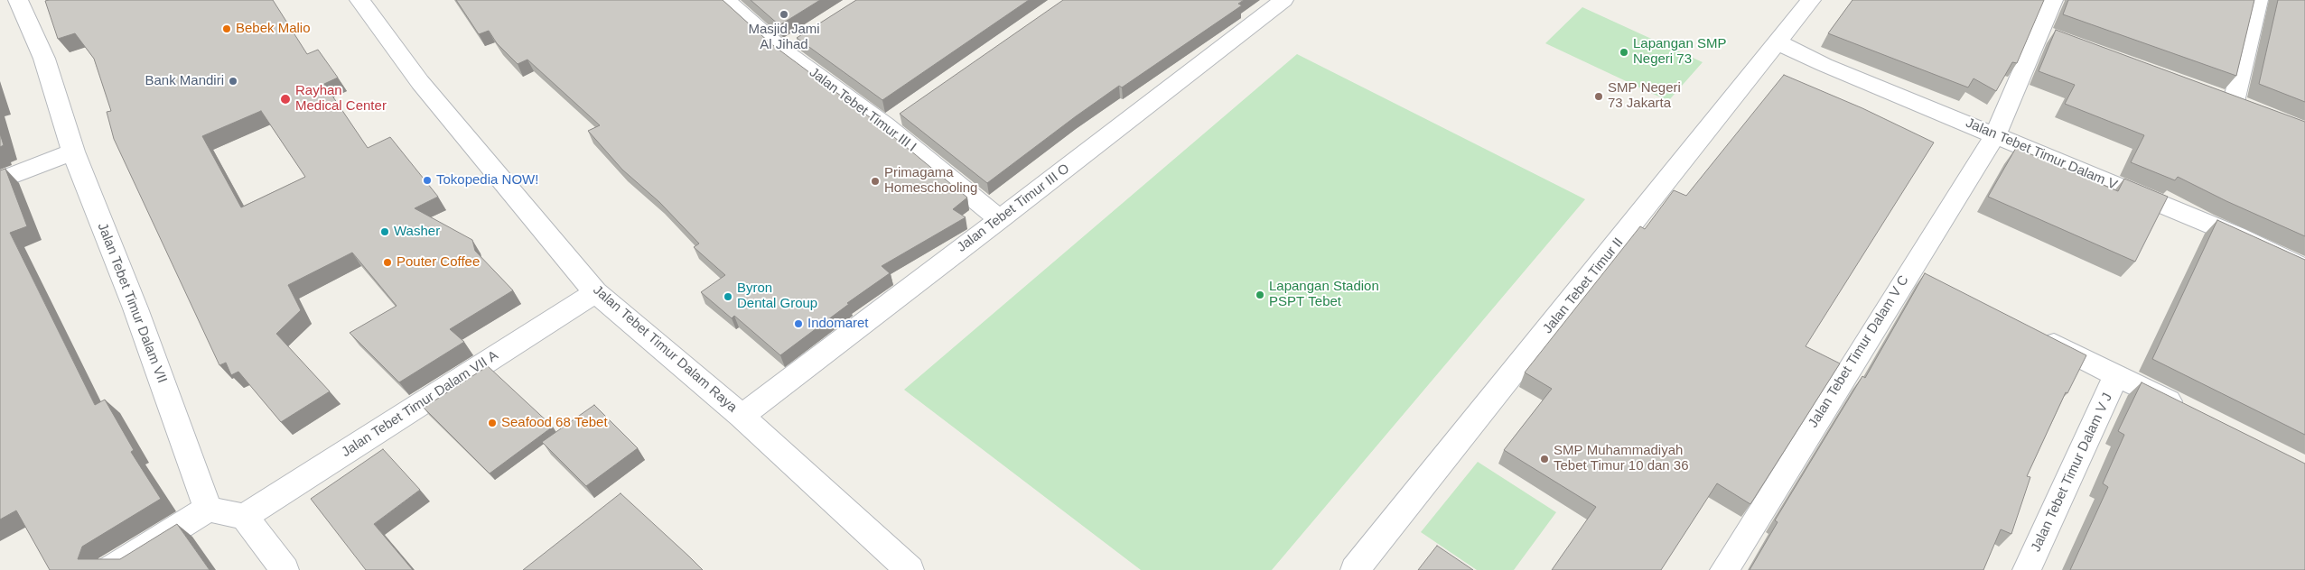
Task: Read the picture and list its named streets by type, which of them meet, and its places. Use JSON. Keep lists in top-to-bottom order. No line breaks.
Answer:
{"streets":{"street":["Jalan Tebet Timur III I","Jalan Tebet Timur Dalam V","Jalan Tebet Timur III O","Jalan Tebet Timur II","Jalan Tebet Timur Dalam VII","Jalan Tebet Timur Dalam Raya","Jalan Tebet Timur Dalam V C","Jalan Tebet Timur Dalam VII A","Jalan Tebet Timur Dalam V J"]},"crossings":[["Jalan Tebet Timur III I","Jalan Tebet Timur III O"],["Jalan Tebet Timur Dalam V","Jalan Tebet Timur II"],["Jalan Tebet Timur Dalam V","Jalan Tebet Timur Dalam V C"],["Jalan Tebet Timur III O","Jalan Tebet Timur Dalam Raya"],["Jalan Tebet Timur Dalam Raya","Jalan Tebet Timur Dalam VII A"]],"places":["Masjid Jami Al Jihad","Bebek Malio","Lapangan SMP Negeri 73","Bank Mandiri","SMP Negeri 73 Jakarta","Rayhan Medical Center","Tokopedia NOW!","Primagama Homeschooling","Washer","Pouter Coffee","Lapangan Stadion PSPT Tebet","Byron Dental Group","Indomaret","Seafood 68 Tebet","SMP Muhammadiyah Tebet Timur 10 dan 36"]}
